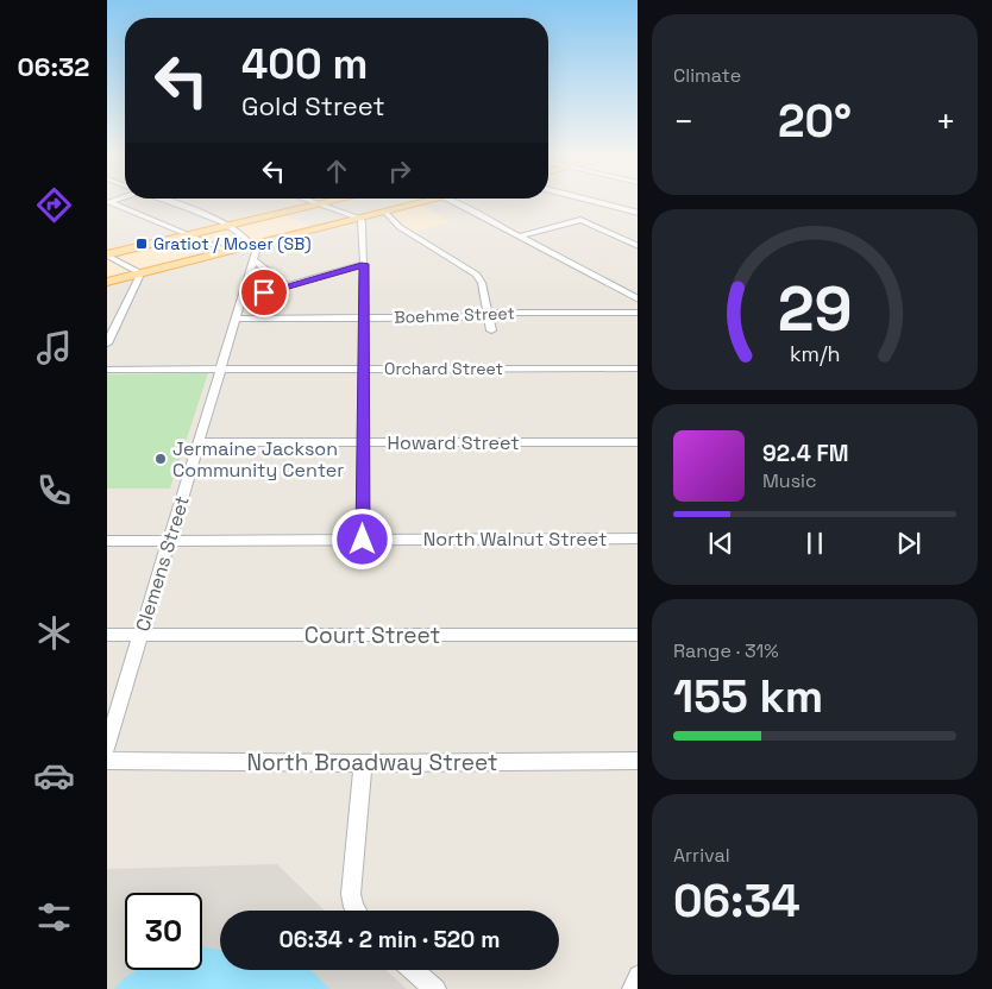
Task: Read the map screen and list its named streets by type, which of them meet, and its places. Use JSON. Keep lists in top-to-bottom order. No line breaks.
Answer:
{"streets":{"street":["Boehme Street","Orchard Street","Howard Street","North Walnut Street","Clemens Street","Court Street","North Broadway Street"]},"crossings":[["Boehme Street","Clemens Street"],["Orchard Street","Clemens Street"],["Howard Street","Clemens Street"],["North Walnut Street","Clemens Street"],["Clemens Street","Court Street"]],"places":{"transit":["Gratiot / Moser (SB)"],"other":["Jermaine Jackson Community Center"]},"page":{"tabs":"06:32","tile":["Climate",["Range · 31%","155 km"],["Arrival","06:34"]],"turn":["400 m","Gold Street"],"heat":["−","20°","+"],"song":["92.4 FM","Music"],"limit":"30","trip":"06:34 · 2 min · 520 m","gauge":["29","km/h"]}}
